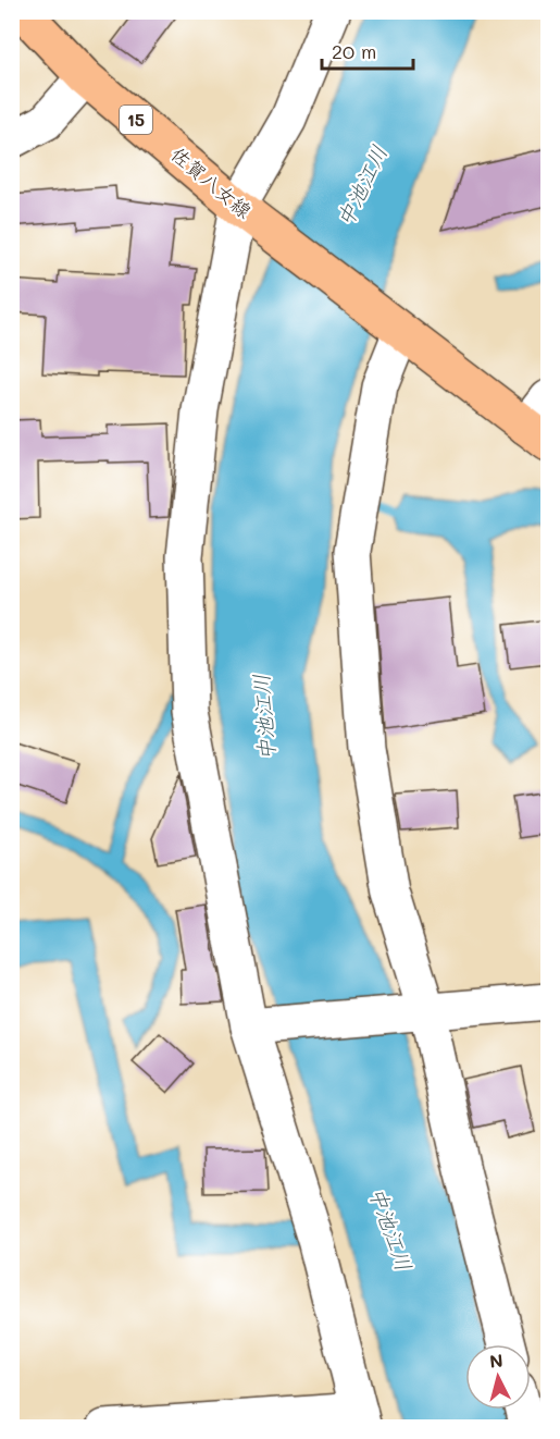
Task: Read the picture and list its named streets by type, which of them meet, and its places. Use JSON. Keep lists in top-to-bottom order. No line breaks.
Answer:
{"streets":{"main road":["15","佐賀八女線"]},"crossings":[["15","佐賀八女線"]],"water":["中池江川"],"scale_bar":"20 m","north":"top"}
